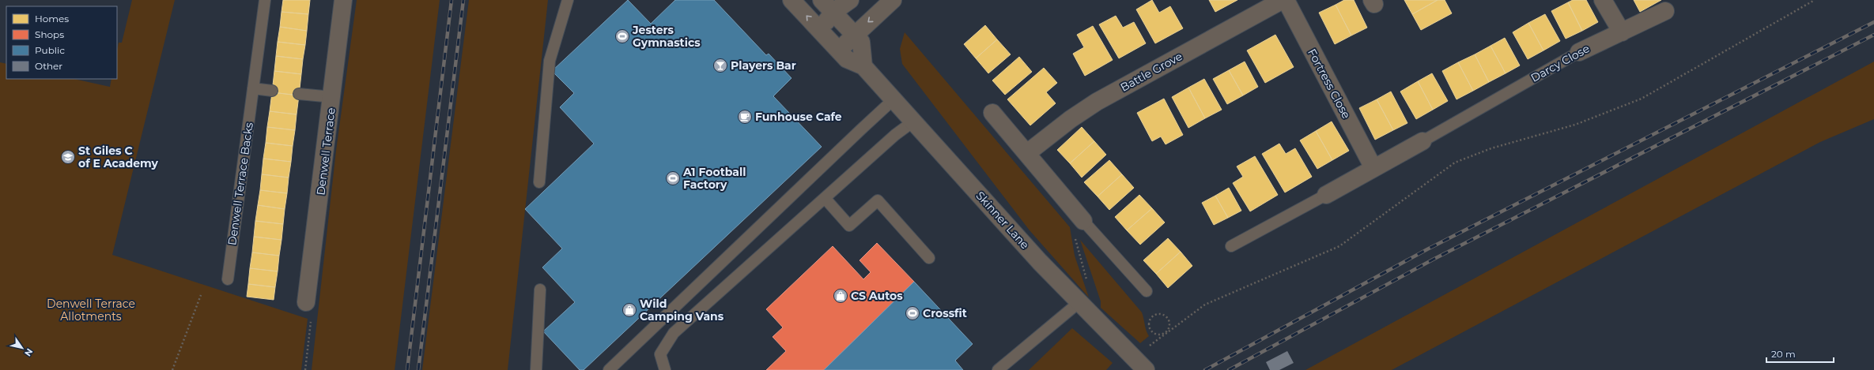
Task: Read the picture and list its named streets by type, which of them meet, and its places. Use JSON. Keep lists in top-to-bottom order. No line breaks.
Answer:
{"streets":{"street":["Darcy Close","Battle Grove","Fortress Close","Denwell Terrace","Skinner Lane"],"lane":["Denwell Terrace Backs"]},"parks":["Denwell Terrace Allotments"],"places":{"sports":["Jesters Gymnastics","A1 Football Factory","Crossfit"],"bar":["Players Bar"],"cafe":["Funhouse Cafe"],"school or university":["St Giles C of E Academy"],"shop":["CS Autos","Wild Camping Vans"]},"legend":["Homes","Shops","Public","Other"],"scale_bar":"20 m","north":"bottom right"}
